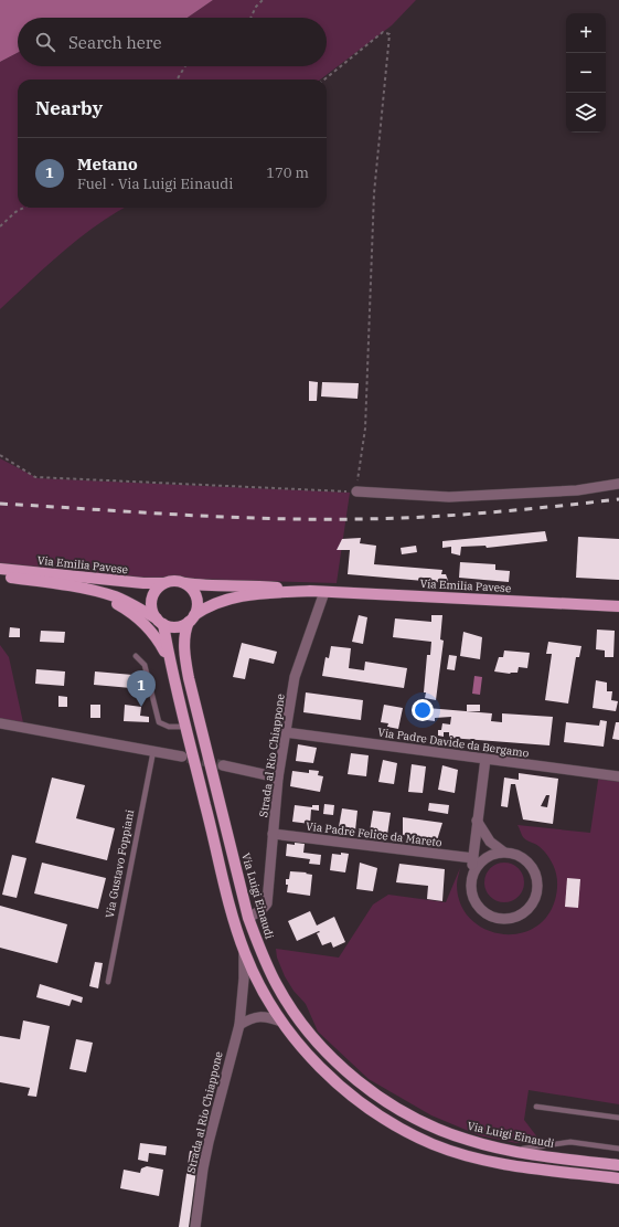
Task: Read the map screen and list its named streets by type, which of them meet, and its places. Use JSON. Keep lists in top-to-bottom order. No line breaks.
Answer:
{"streets":{"main road":["Via Emilia Pavese","Via Luigi Einaudi"],"street":["Via Padre Davide da Bergamo","Strada al Rio Chiappone","Via Padre Felice da Mareto"],"lane":["Via Gustavo Foppiani"]},"crossings":[["Via Emilia Pavese","Strada al Rio Chiappone"],["Via Emilia Pavese","Via Luigi Einaudi"],["Via Padre Davide da Bergamo","Strada al Rio Chiappone"],["Strada al Rio Chiappone","Via Padre Felice da Mareto"],["Strada al Rio Chiappone","Via Luigi Einaudi"]],"page":{"map_buttons":["+","−"],"search":"Search here","heading":"Nearby","list":[{"mark":"1","name":"Metano","note":"Fuel · Via Luigi Einaudi","value":"170 m"}],"pins":"1"}}
